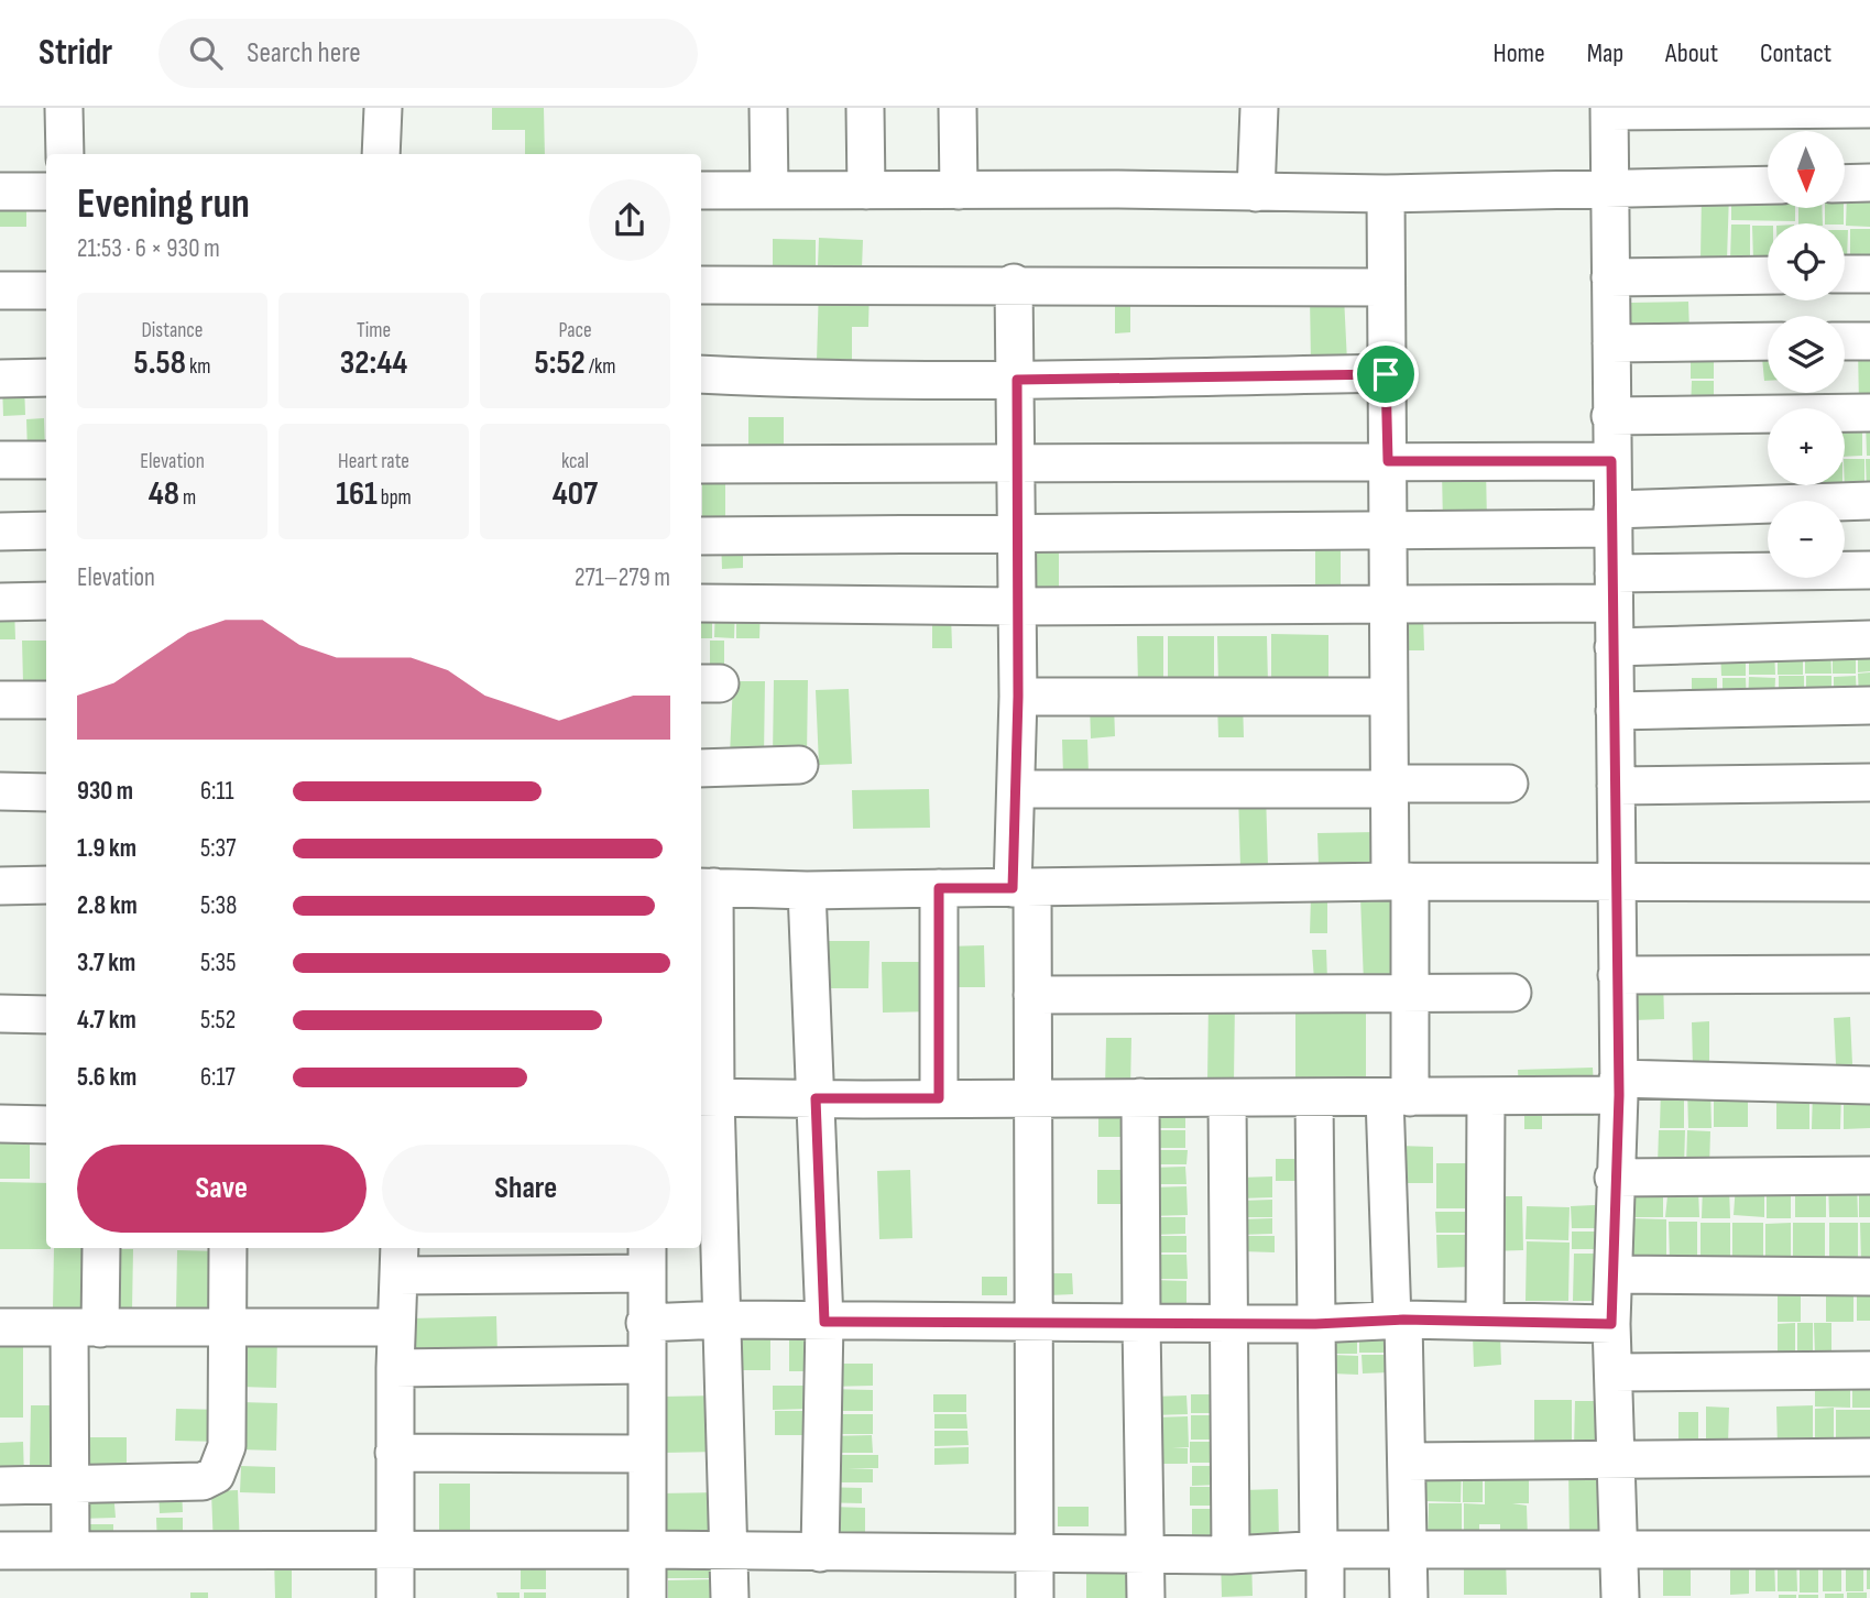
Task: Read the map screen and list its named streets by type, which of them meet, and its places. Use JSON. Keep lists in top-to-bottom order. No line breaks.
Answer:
{"north":"bottom","page":{"header":"Stridr","search":"Search here","nav":["Home","Map","About","Contact"],"map_buttons":["+","−"],"heading":["Evening run","21:53 · 6 × 930 m"],"stats":[["Distance","5.58 km"],["Time","32:44"],["Pace","5:52 /km"],["Elevation","48 m"],["Heart rate","161 bpm"],["kcal","407"]],"chart":["Elevation","271–279 m"],"list":[{"name":"930 m","note":"6:11"},{"name":"1.9 km","note":"5:37"},{"name":"2.8 km","note":"5:38"},{"name":"3.7 km","note":"5:35"},{"name":"4.7 km","note":"5:52"},{"name":"5.6 km","note":"6:17"}],"buttons":["Save","Share"]}}
